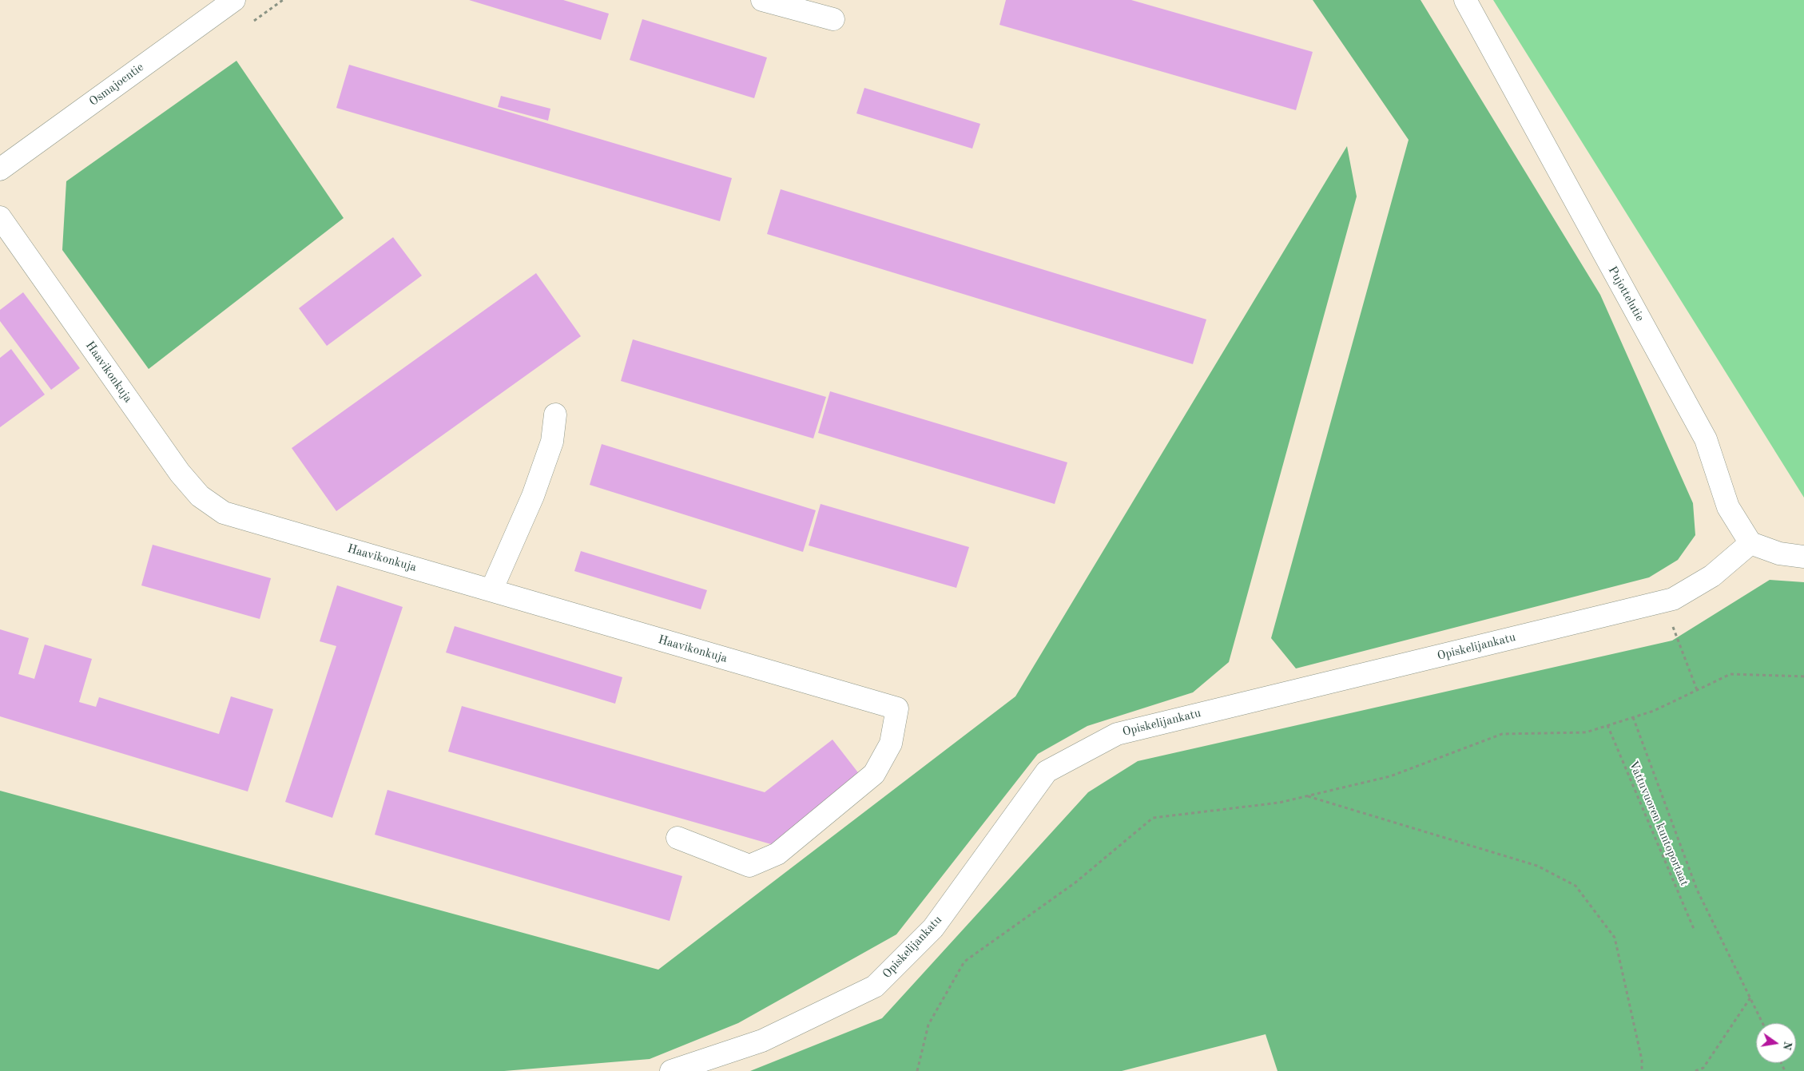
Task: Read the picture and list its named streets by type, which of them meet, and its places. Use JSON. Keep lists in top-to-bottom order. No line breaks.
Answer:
{"streets":{"street":["Osmajoentie","Pujottelutie","Haavikonkuja","Opiskelijankatu"],"path":["Vattuvuoren kuntoportaat"]},"crossings":[["Pujottelutie","Opiskelijankatu"]],"north":"right"}
